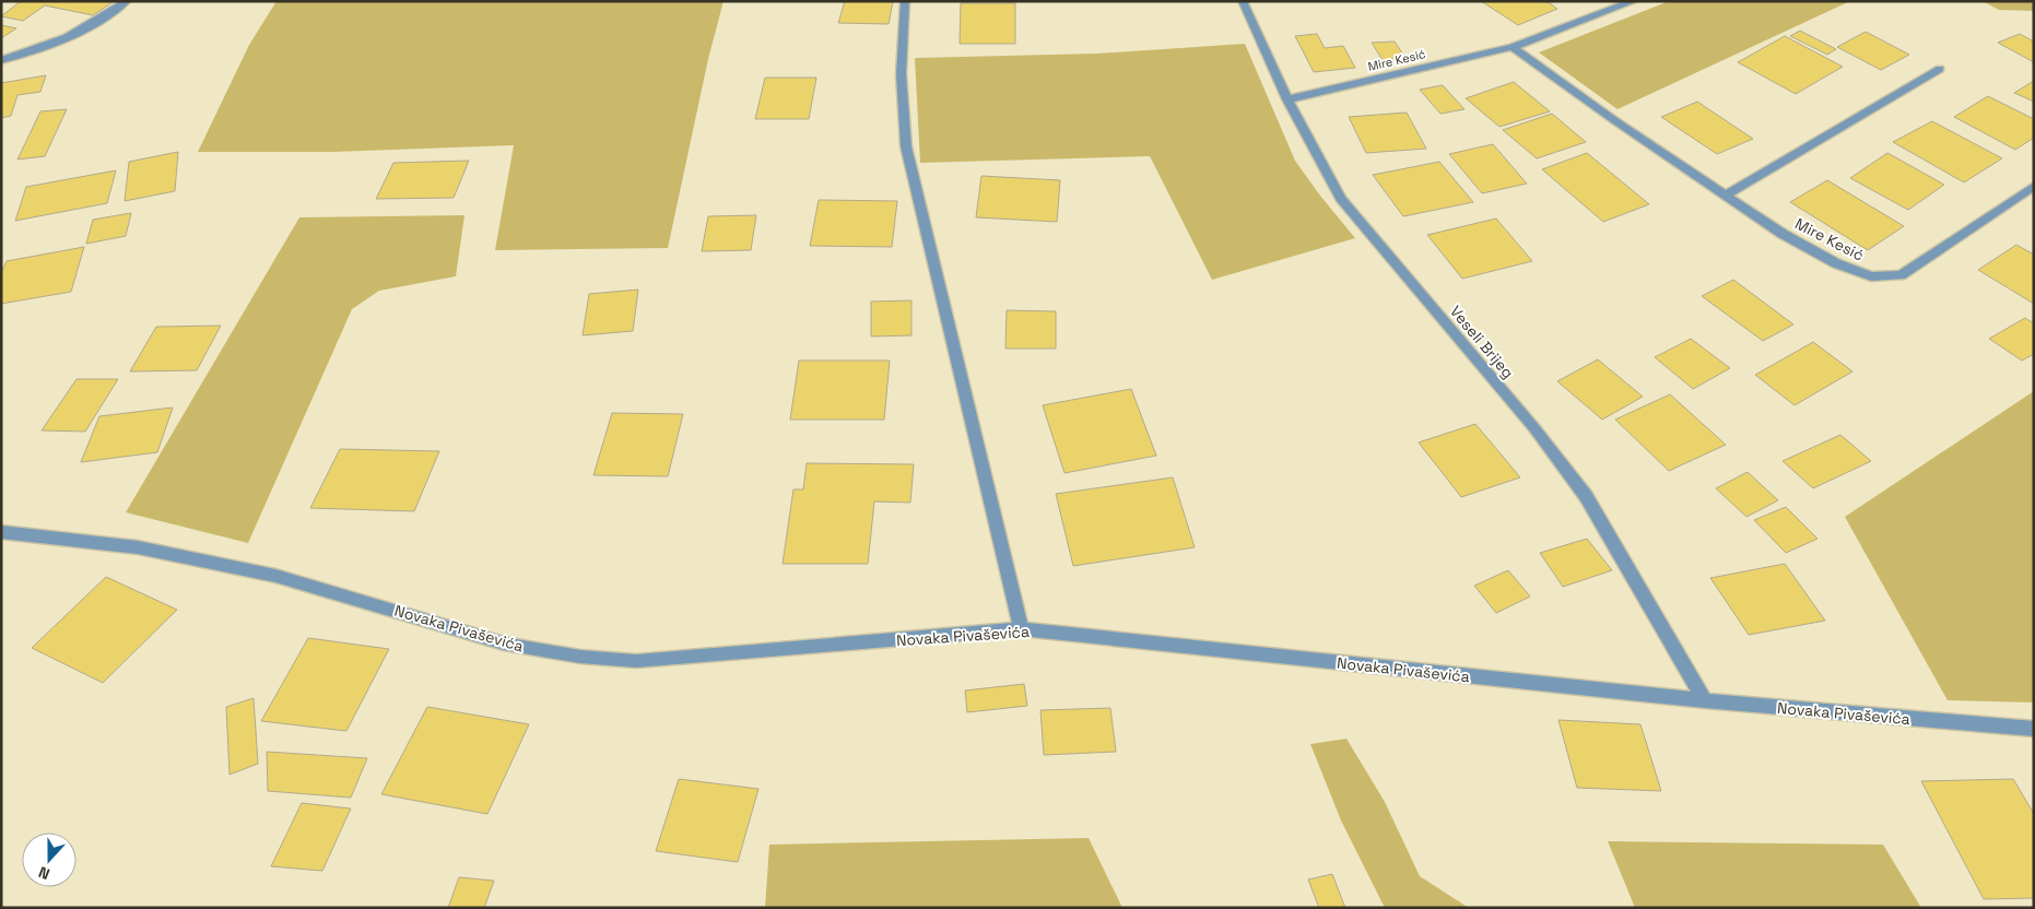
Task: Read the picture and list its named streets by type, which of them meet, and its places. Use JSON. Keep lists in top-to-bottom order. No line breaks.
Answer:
{"streets":{"street":["Mire Kesić","Veseli Brijeg","Novaka Pivaševića"]},"crossings":[["Mire Kesić","Veseli Brijeg"],["Veseli Brijeg","Novaka Pivaševića"]],"north":"bottom"}
